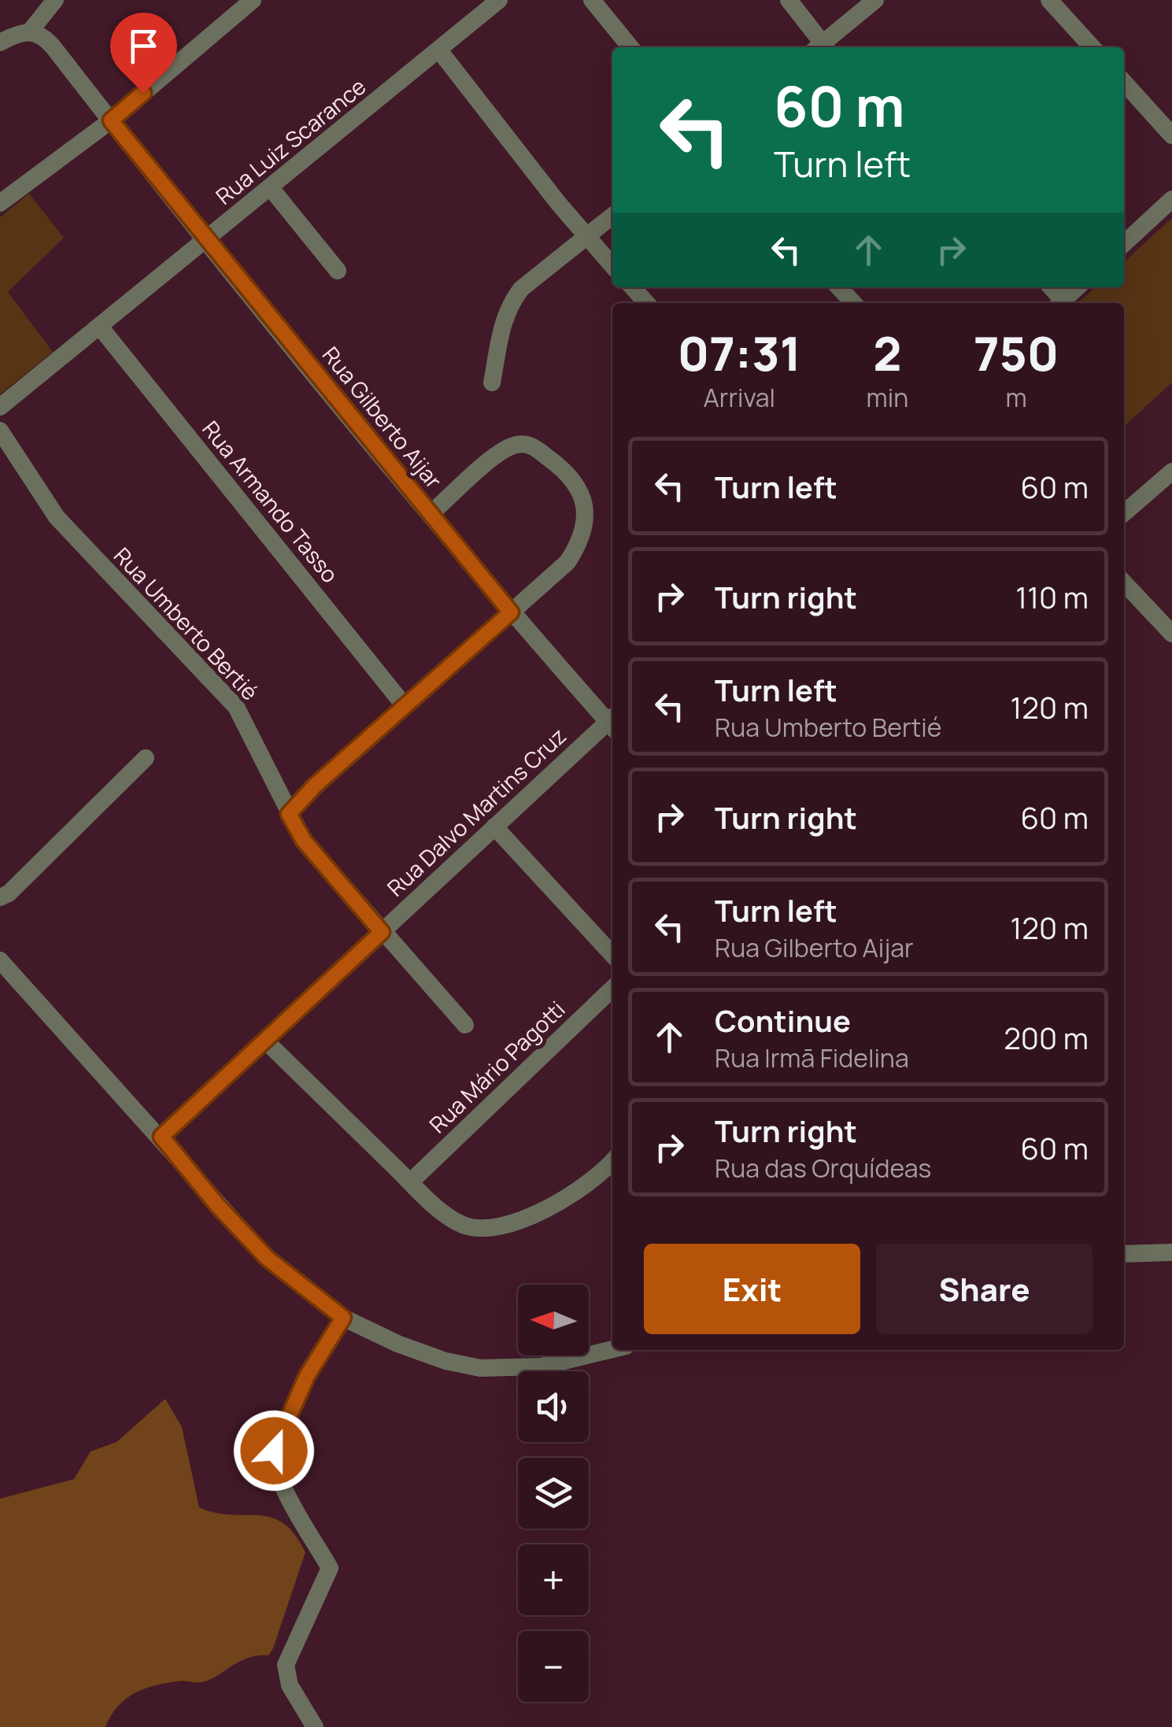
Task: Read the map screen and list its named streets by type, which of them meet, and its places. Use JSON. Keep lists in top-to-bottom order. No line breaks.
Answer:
{"streets":{"street":["Rua Luiz Scarance","Rua Gilberto Aijar","Rua Armando Tasso","Rua Umberto Bertié","Rua Dalvo Martins Cruz","Rua Mário Pagotti"]},"crossings":[["Rua Luiz Scarance","Rua Gilberto Aijar"],["Rua Luiz Scarance","Rua Armando Tasso"],["Rua Umberto Bertié","Rua Dalvo Martins Cruz"]],"north":"left","page":{"turn":["60 m","Turn left"],"eta":["07:31","Arrival","2","min","750","m"],"list":[{"name":"Turn left","value":"60 m"},{"name":"Turn right","value":"110 m"},{"name":"Turn left","note":"Rua Umberto Bertié","value":"120 m"},{"name":"Turn right","value":"60 m"},{"name":"Turn left","note":"Rua Gilberto Aijar","value":"120 m"},{"name":"Continue","note":"Rua Irmã Fidelina","value":"200 m"},{"name":"Turn right","note":"Rua das Orquídeas","value":"60 m"}],"buttons":["Exit","Share"],"map_buttons":["+","−"]}}
